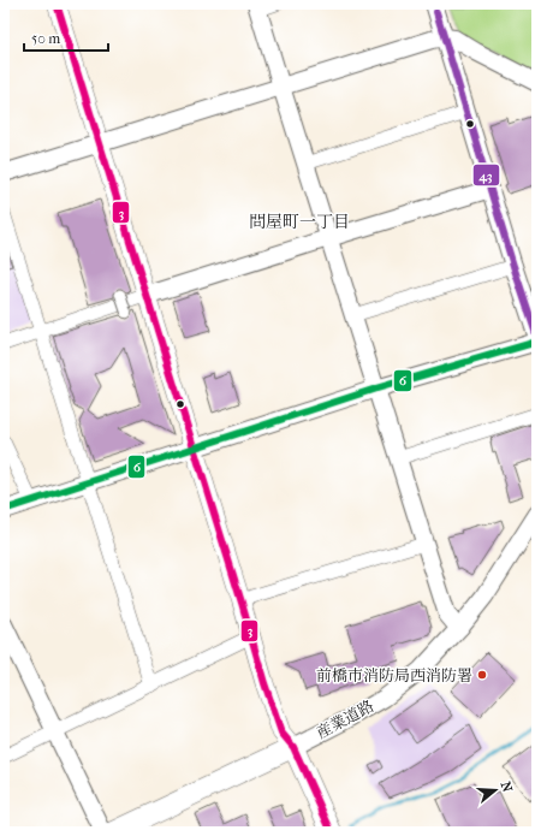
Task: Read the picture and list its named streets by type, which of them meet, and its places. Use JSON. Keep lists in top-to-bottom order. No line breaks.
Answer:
{"streets":{"main road":["産業道路"]},"districts":["問屋町一丁目"],"places":["前橋市消防局西消防署"],"lines":["transit line 3","transit line 43","transit line 6"],"scale_bar":"50 m","north":"right"}
